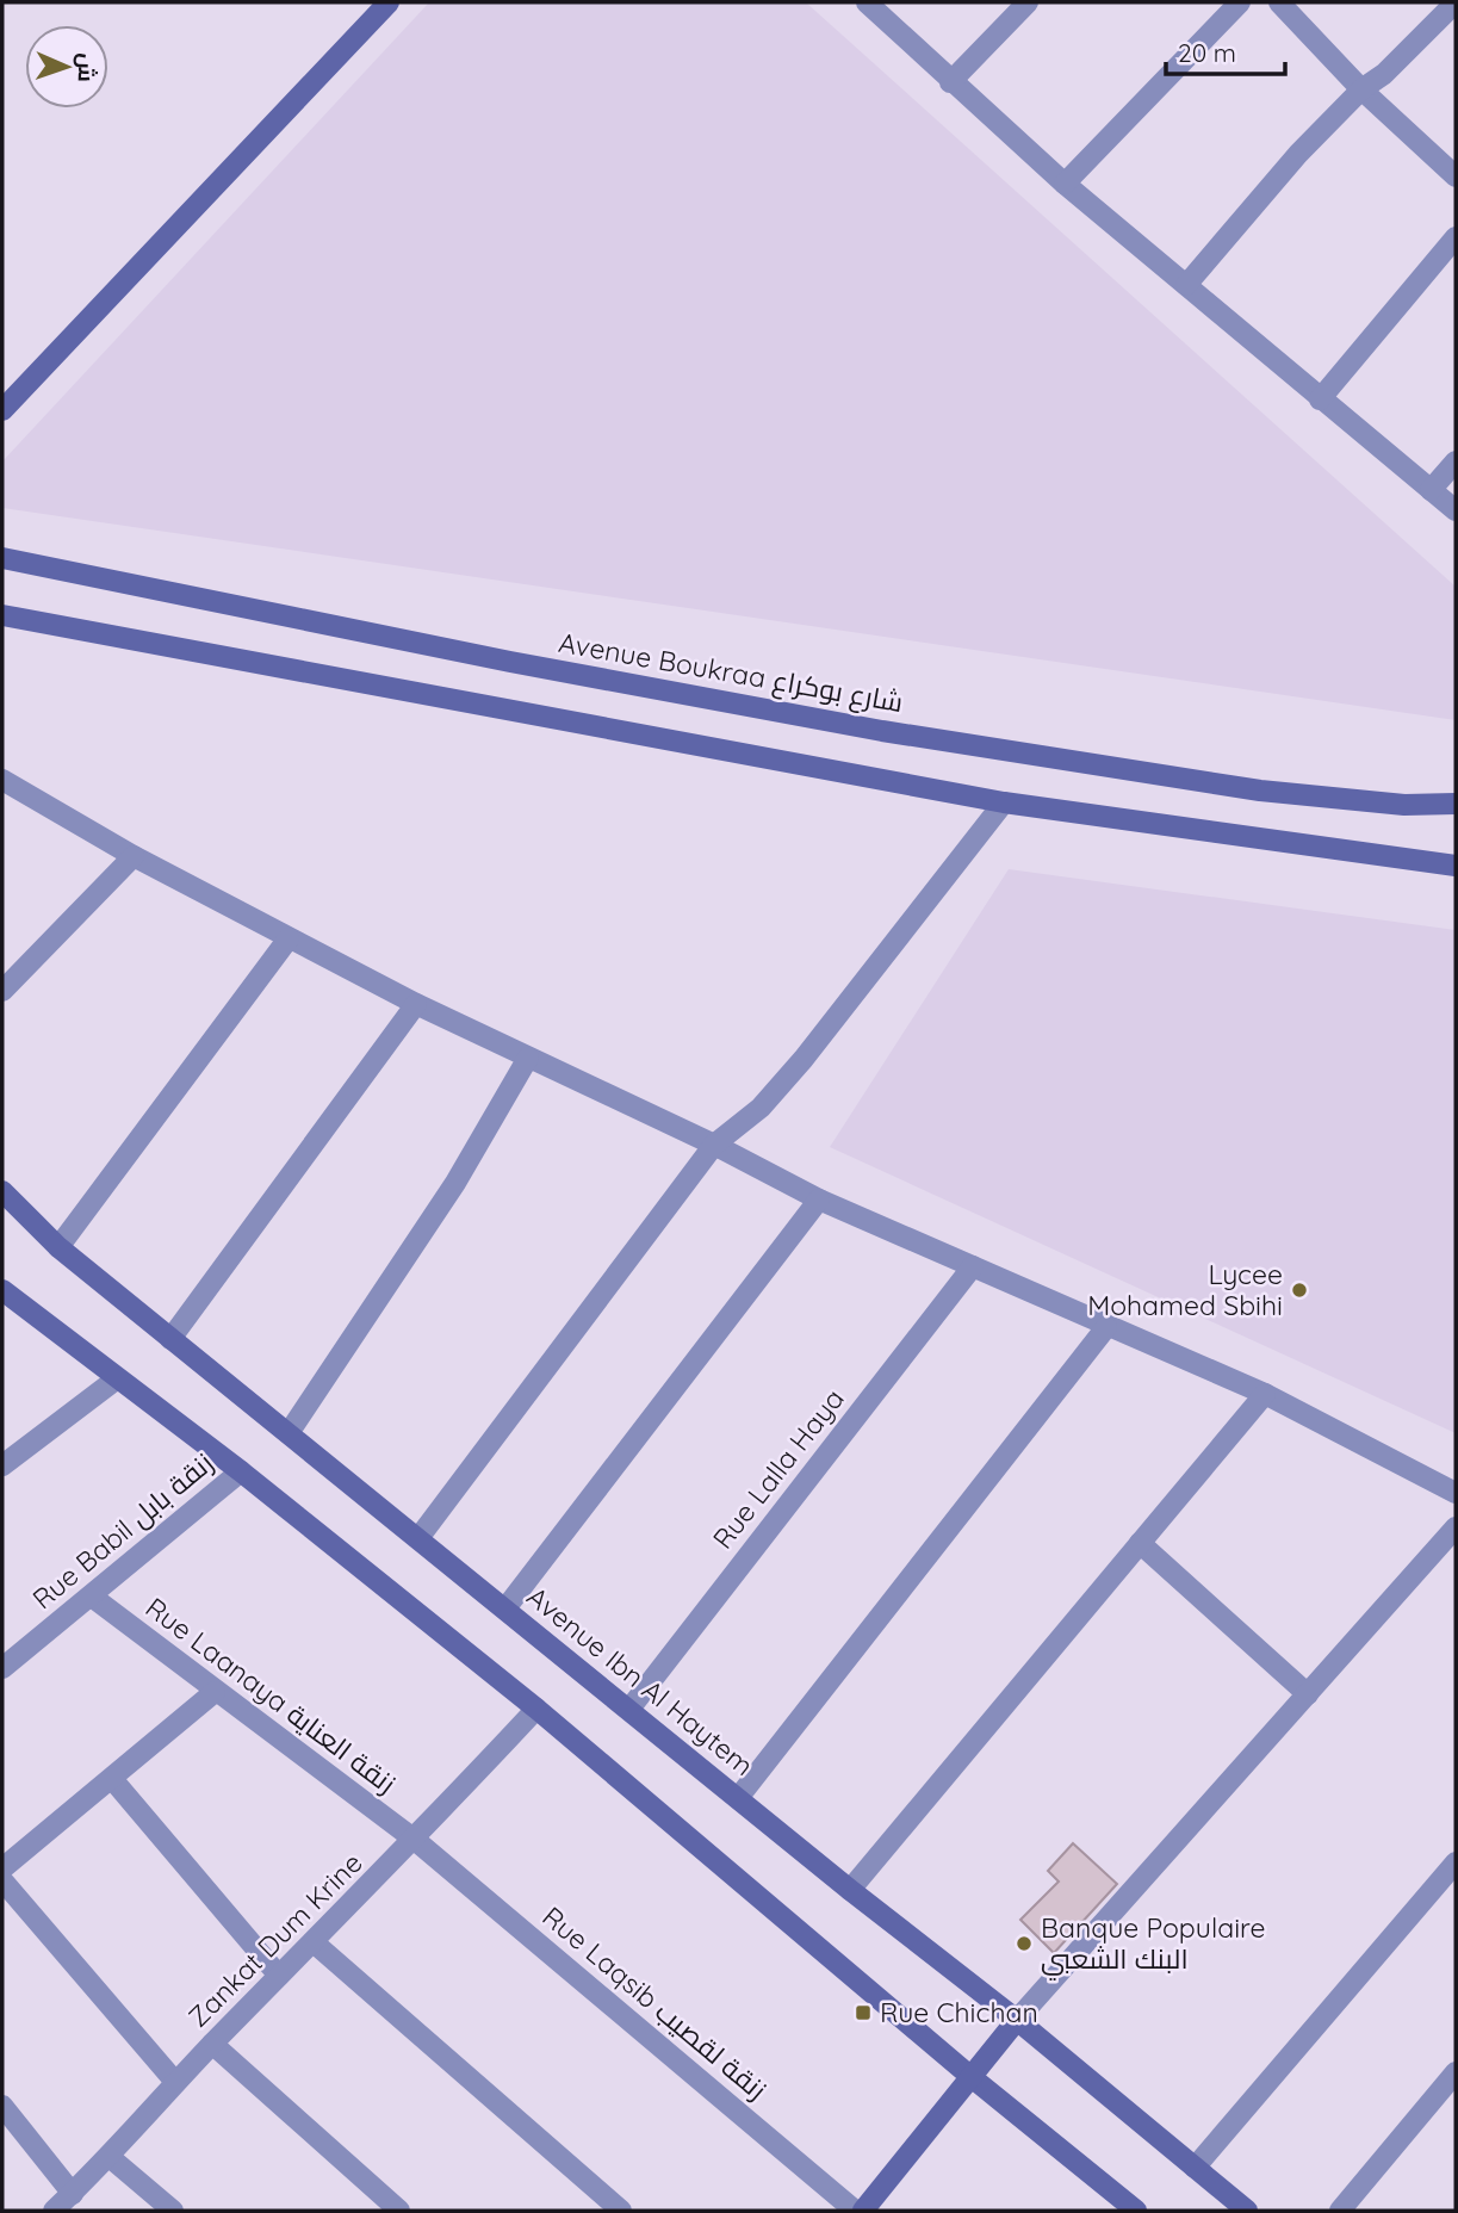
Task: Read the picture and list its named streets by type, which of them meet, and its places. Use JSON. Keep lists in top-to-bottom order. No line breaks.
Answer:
{"streets":{"street":["Avenue Boukraa شارع بوكراع","Rue Lalla Haya","Rue Babil زنقة بابل","Avenue Ibn Al Haytem","Rue Laanaya زنقة العناية","Zankat Dum Krine","Rue Laqsib زنقة لقصيب"]},"crossings":[["Rue Lalla Haya","Avenue Ibn Al Haytem"],["Rue Babil زنقة بابل","Rue Laanaya زنقة العناية"],["Rue Laanaya زنقة العناية","Zankat Dum Krine"],["Rue Laanaya زنقة العناية","Rue Laqsib زنقة لقصيب"],["Zankat Dum Krine","Rue Laqsib زنقة لقصيب"]],"places":{"other":["Lycee Mohamed Sbihi","Banque Populaire البنك الشعبي"],"transit":["Rue Chichan"]},"scale_bar":"20 m","north":"right"}
